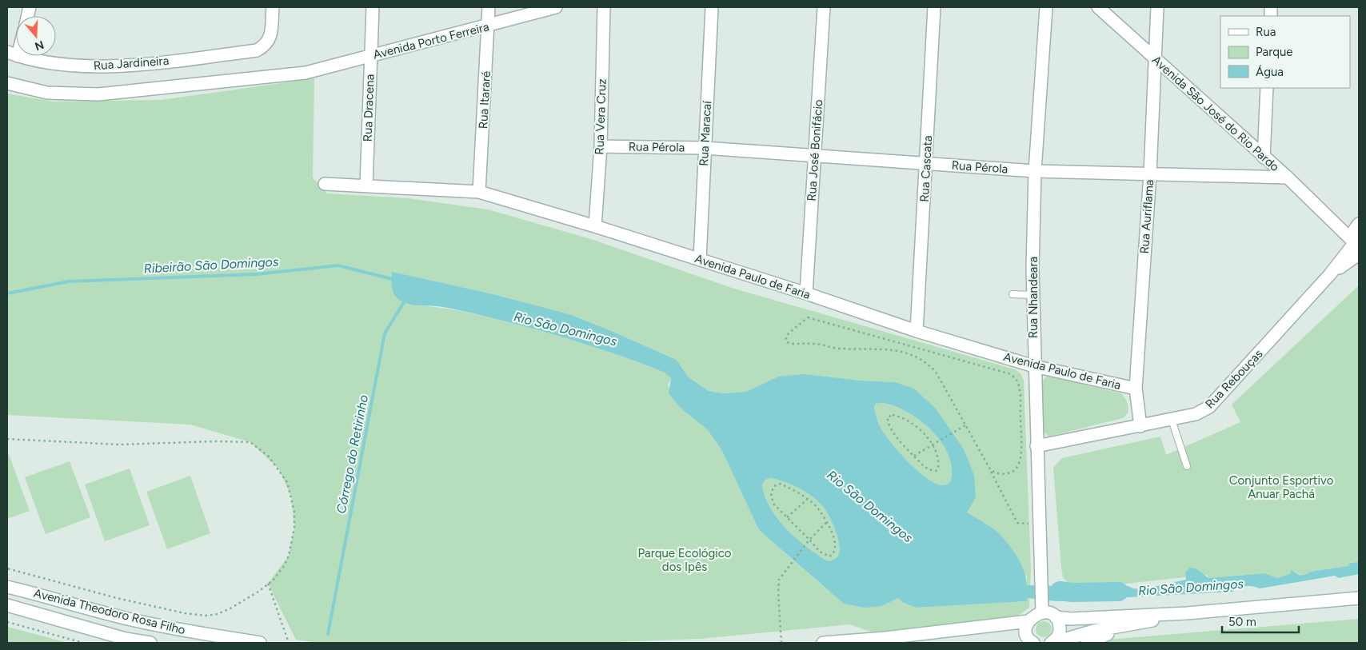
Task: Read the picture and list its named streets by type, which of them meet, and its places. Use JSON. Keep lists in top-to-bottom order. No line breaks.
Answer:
{"streets":{"street":["Avenida Porto Ferreira","Rua Jardineira","Rua Itararé","Rua Dracena","Avenida São José do Rio Pardo","Rua Vera Cruz","Rua Maracaí","Rua Pérola","Rua José Bonifácio","Rua Cascata","Rua Auriflama","Avenida Paulo de Faria","Rua Nhandeara","Rua Rebouças","Avenida Theodoro Rosa Filho"]},"crossings":[["Avenida Porto Ferreira","Rua Itararé"],["Avenida Porto Ferreira","Rua Dracena"],["Rua Itararé","Avenida Paulo de Faria"],["Rua Dracena","Avenida Paulo de Faria"],["Avenida São José do Rio Pardo","Rua Pérola"],["Avenida São José do Rio Pardo","Rua Auriflama"],["Avenida São José do Rio Pardo","Rua Rebouças"],["Rua Vera Cruz","Rua Pérola"],["Rua Vera Cruz","Avenida Paulo de Faria"],["Rua Maracaí","Rua Pérola"],["Rua Maracaí","Avenida Paulo de Faria"],["Rua Pérola","Rua José Bonifácio"],["Rua Pérola","Rua Cascata"],["Rua Pérola","Rua Auriflama"],["Rua Pérola","Rua Nhandeara"],["Rua José Bonifácio","Avenida Paulo de Faria"],["Rua Cascata","Avenida Paulo de Faria"],["Rua Auriflama","Avenida Paulo de Faria"],["Rua Auriflama","Rua Rebouças"],["Avenida Paulo de Faria","Rua Nhandeara"],["Rua Nhandeara","Rua Rebouças"]],"water":["Ribeirão São Domingos","Rio São Domingos","Córrego do Retirinho"],"parks":["Conjunto Esportivo Anuar Pachá","Parque Ecológico dos Ipês"],"legend":["Rua","Parque","Água"],"scale_bar":"50 m","north":"bottom"}
